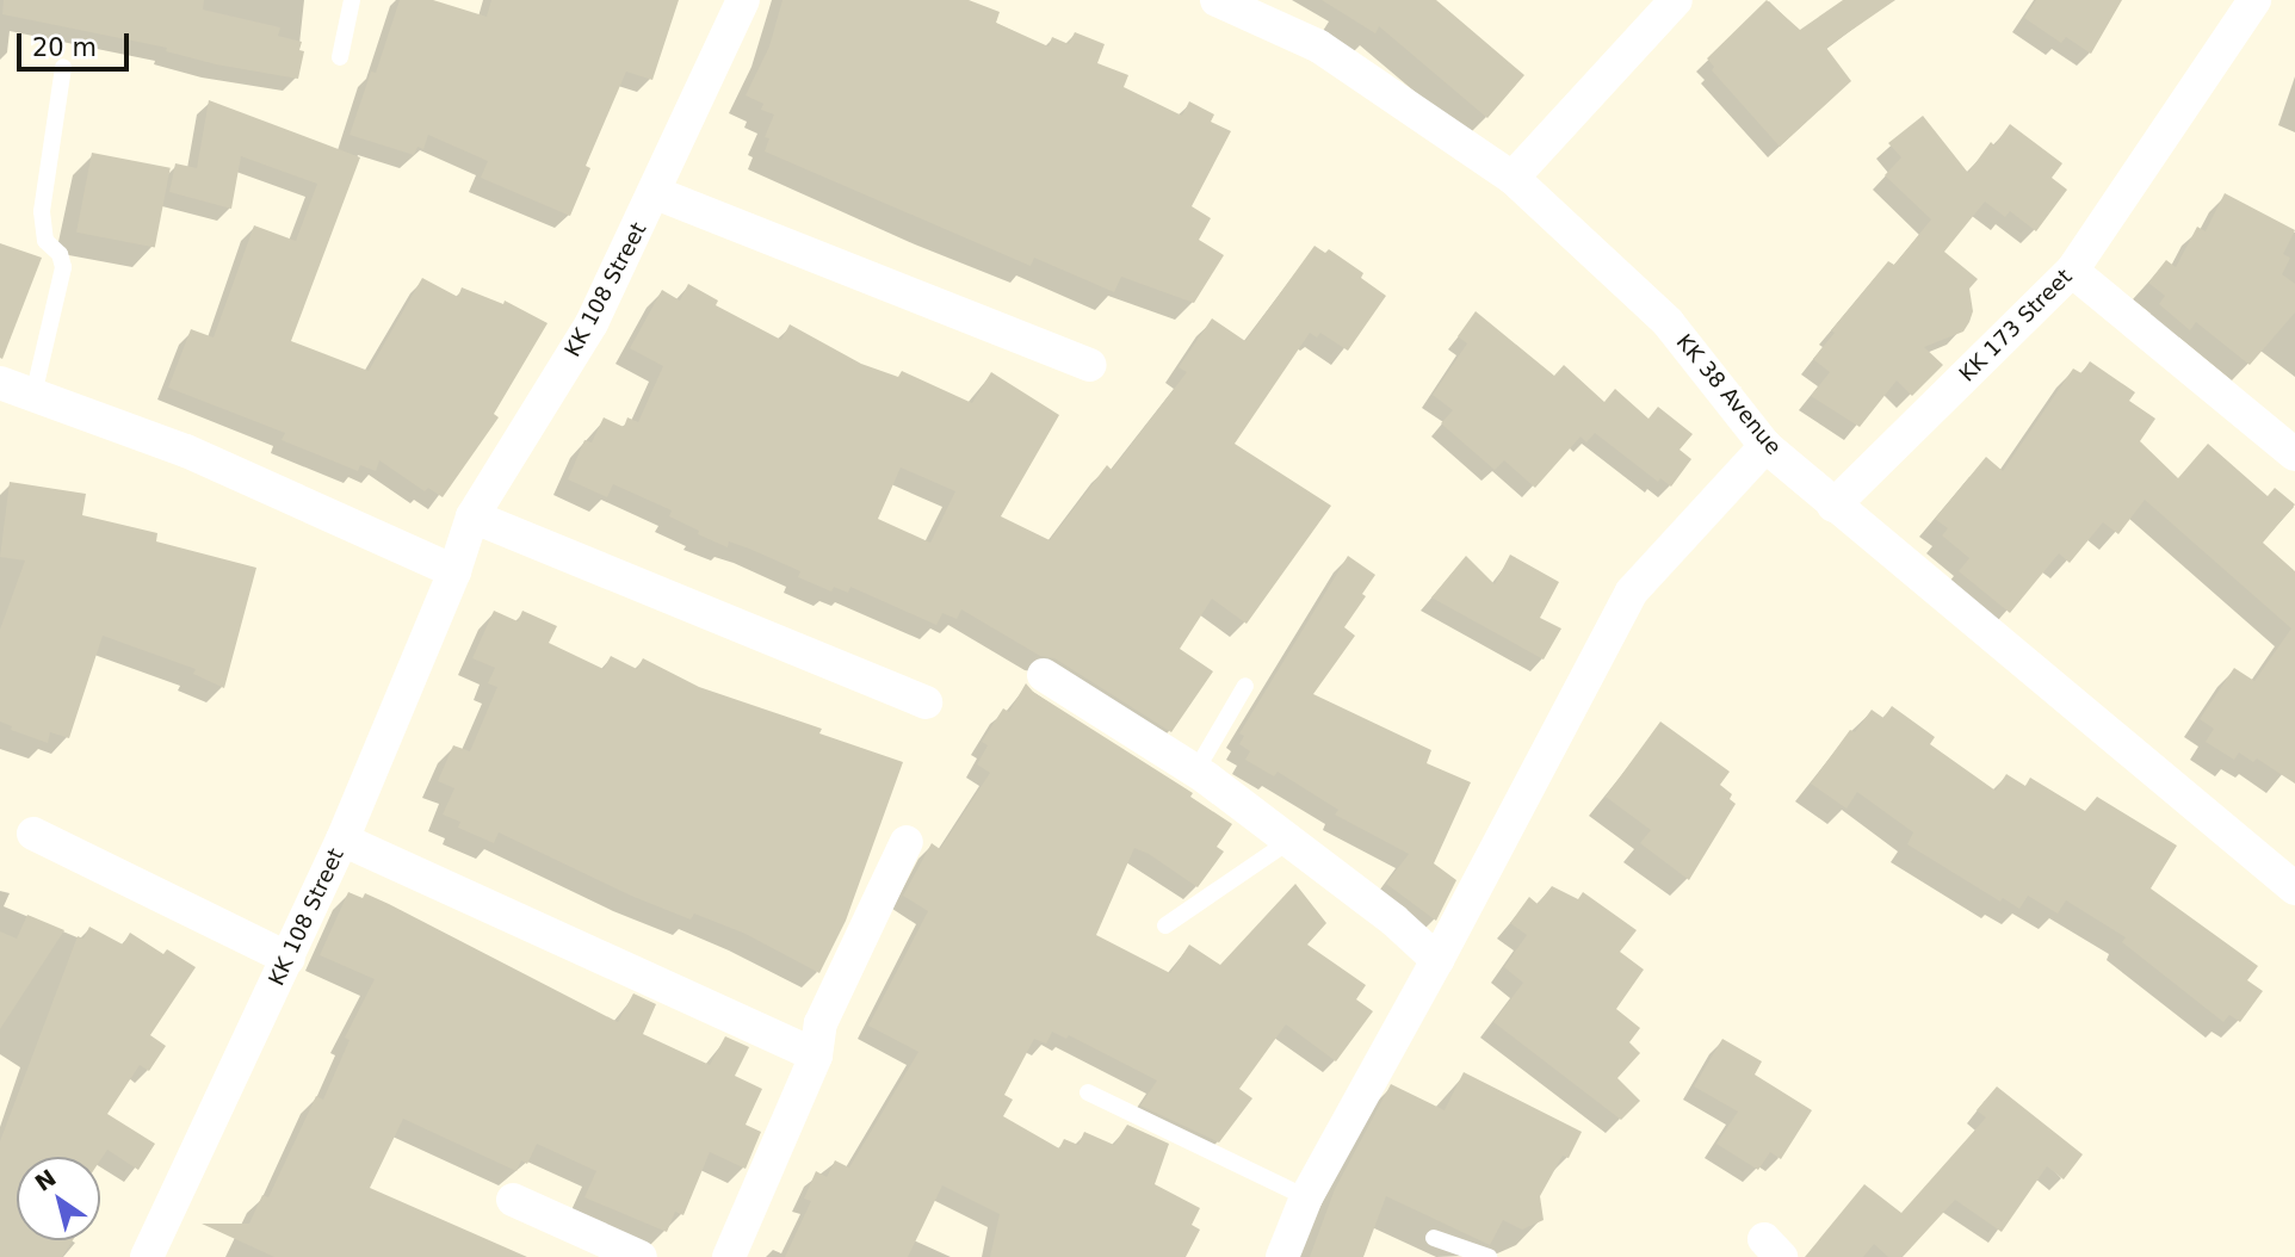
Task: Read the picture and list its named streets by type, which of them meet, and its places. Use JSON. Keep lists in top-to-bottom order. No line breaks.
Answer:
{"streets":{"street":["KK 108 Street","KK 173 Street","KK 38 Avenue"]},"crossings":[["KK 173 Street","KK 38 Avenue"]],"scale_bar":"20 m","north":"top left"}
